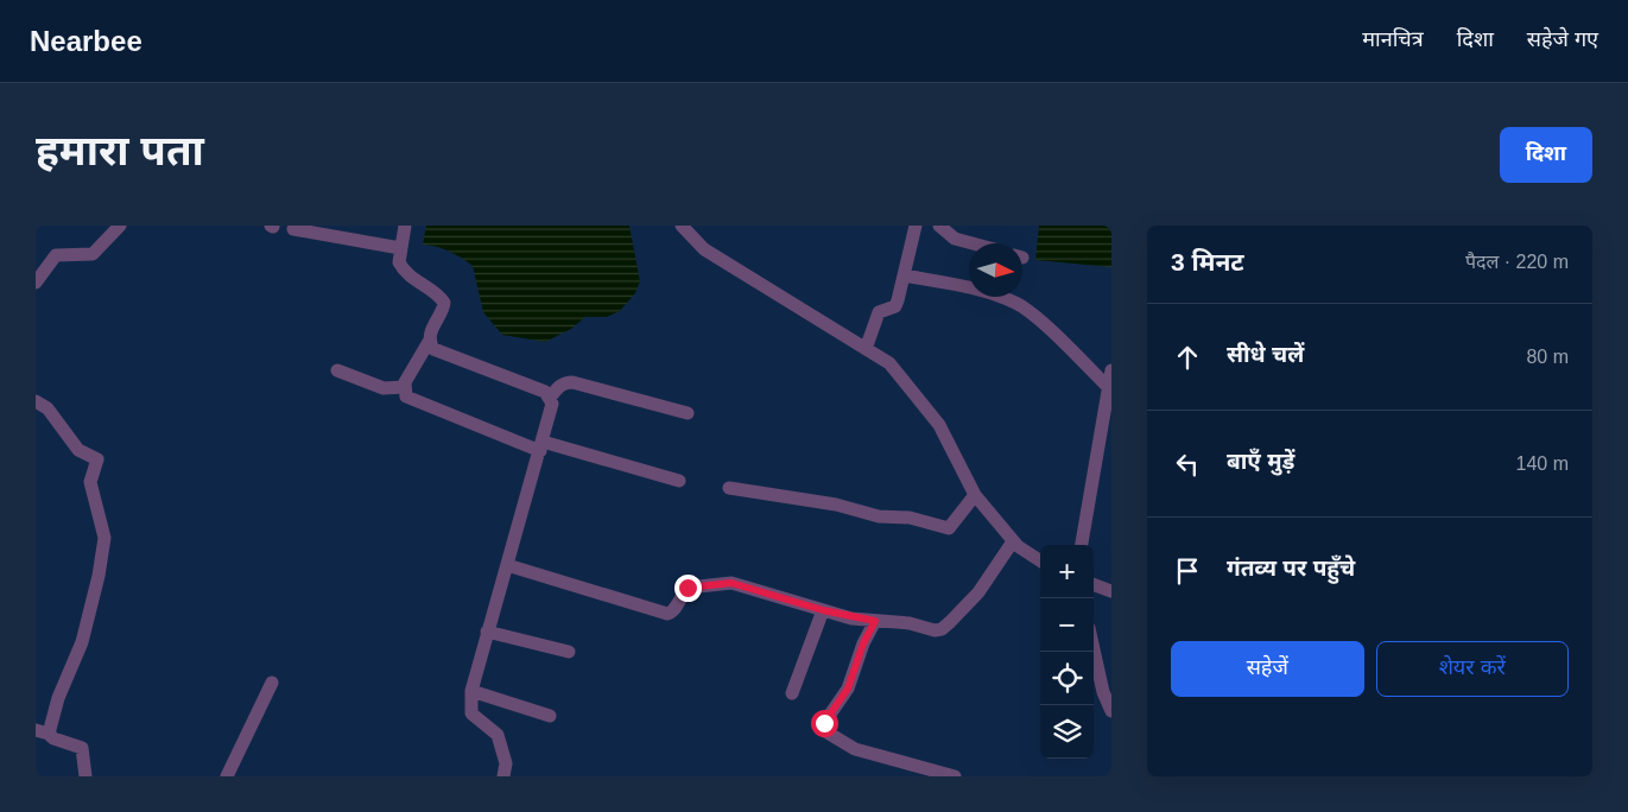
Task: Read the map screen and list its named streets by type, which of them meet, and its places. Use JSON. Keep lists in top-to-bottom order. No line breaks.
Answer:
{"north":"right","page":{"header":"Nearbee","nav":["मानचित्र","दिशा","सहेजे गए"],"title":"हमारा पता","buttons":["दिशा",["सहेजें","शेयर करें"]],"heading":["3 मिनट","पैदल · 220 m"],"list":[["सीधे चलें","80 m"],["बाएँ मुड़ें","140 m"],"गंतव्य पर पहुँचे"],"map_buttons":["+","−"]}}
